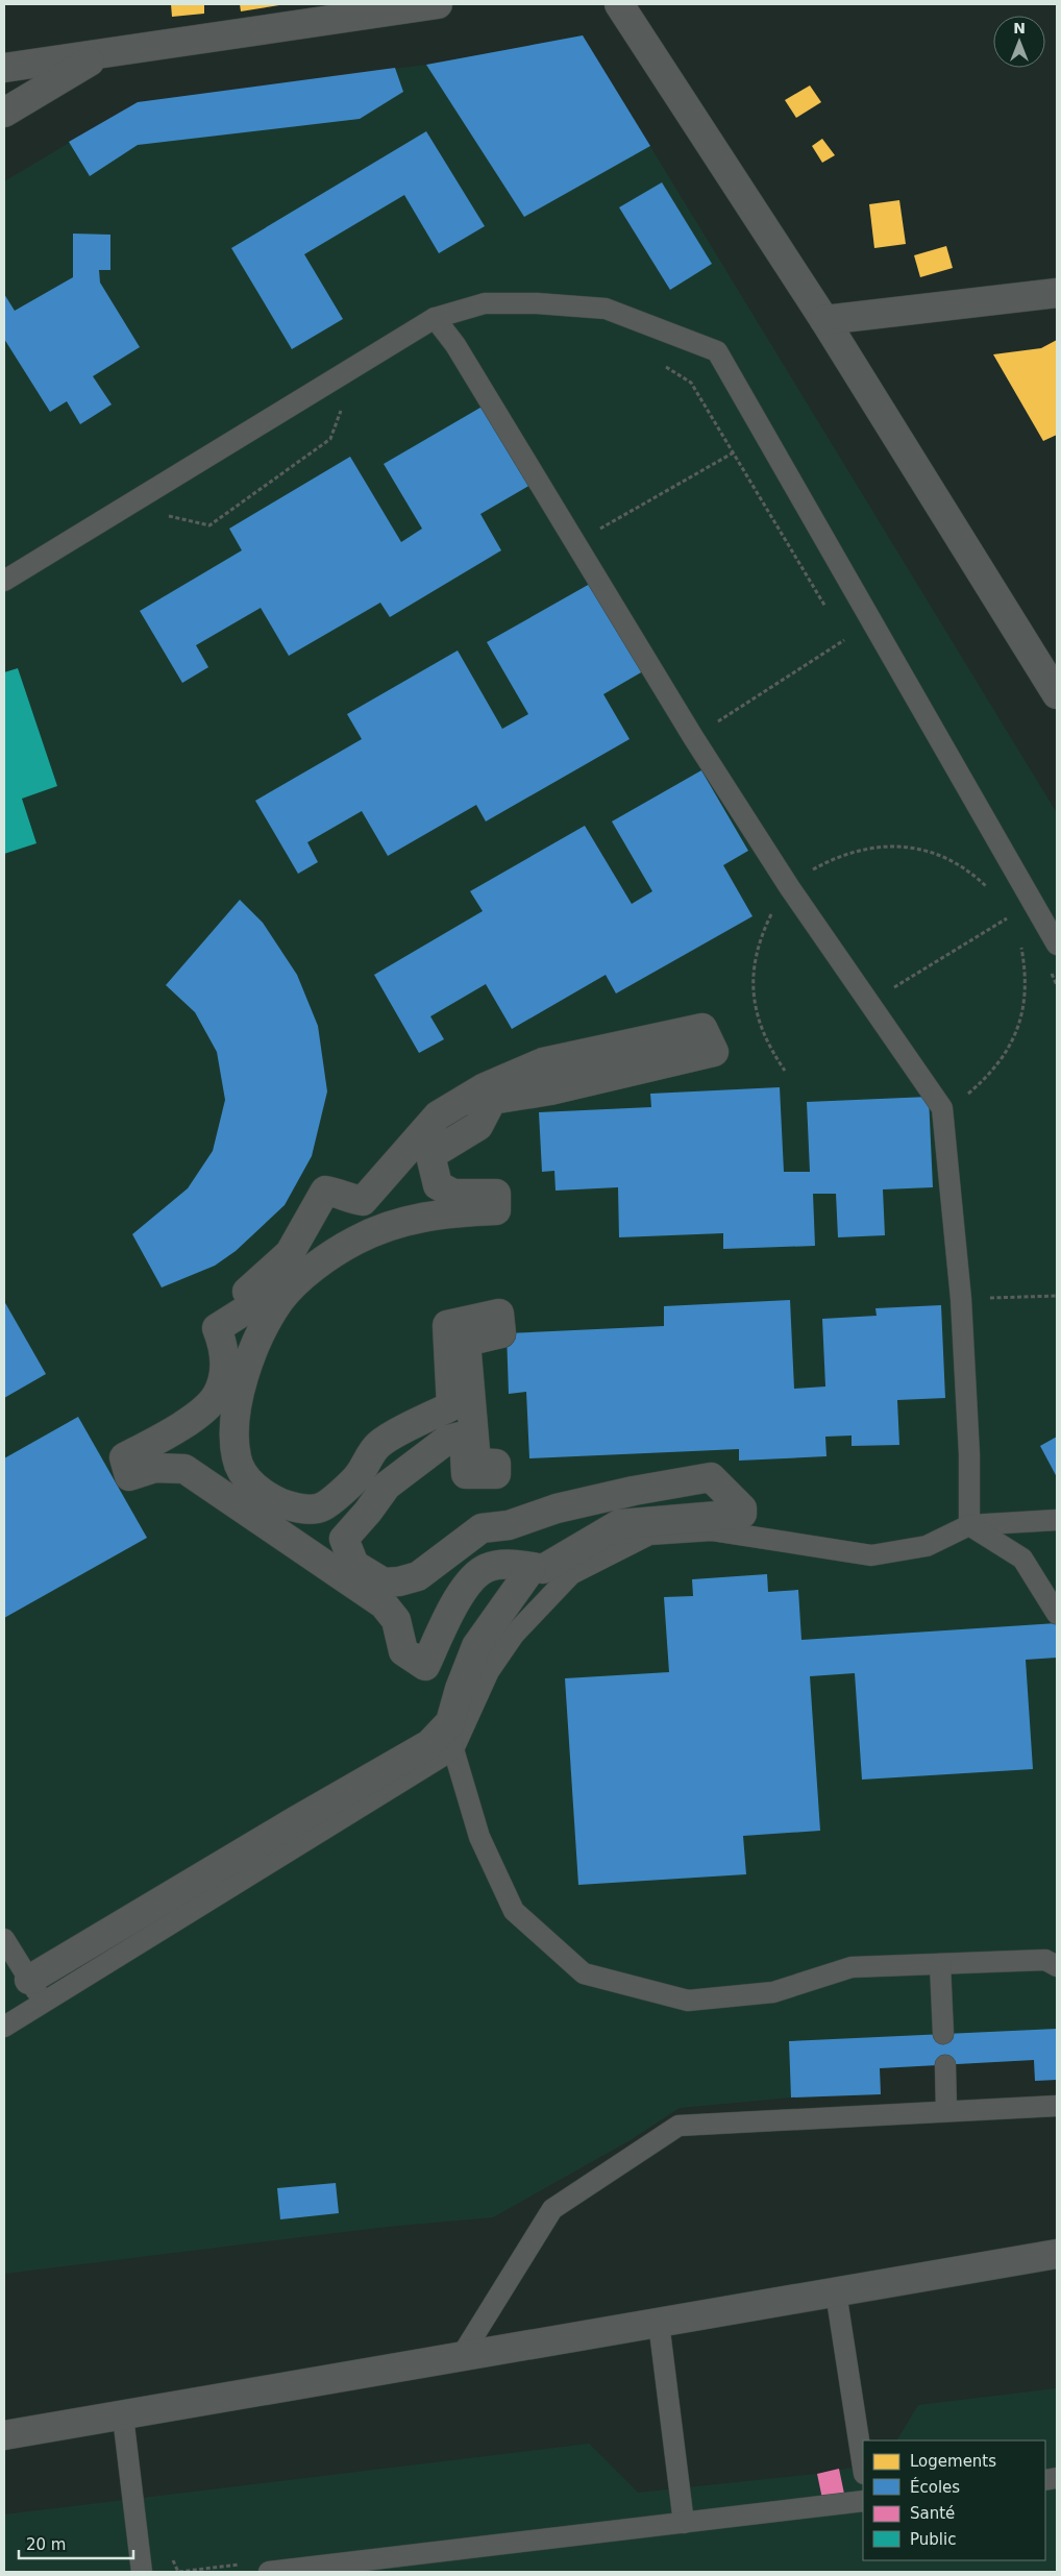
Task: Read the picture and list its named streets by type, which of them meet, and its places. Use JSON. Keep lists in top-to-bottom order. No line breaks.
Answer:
{"legend":["Logements","Écoles","Santé","Public"],"scale_bar":"20 m","north":"top"}
